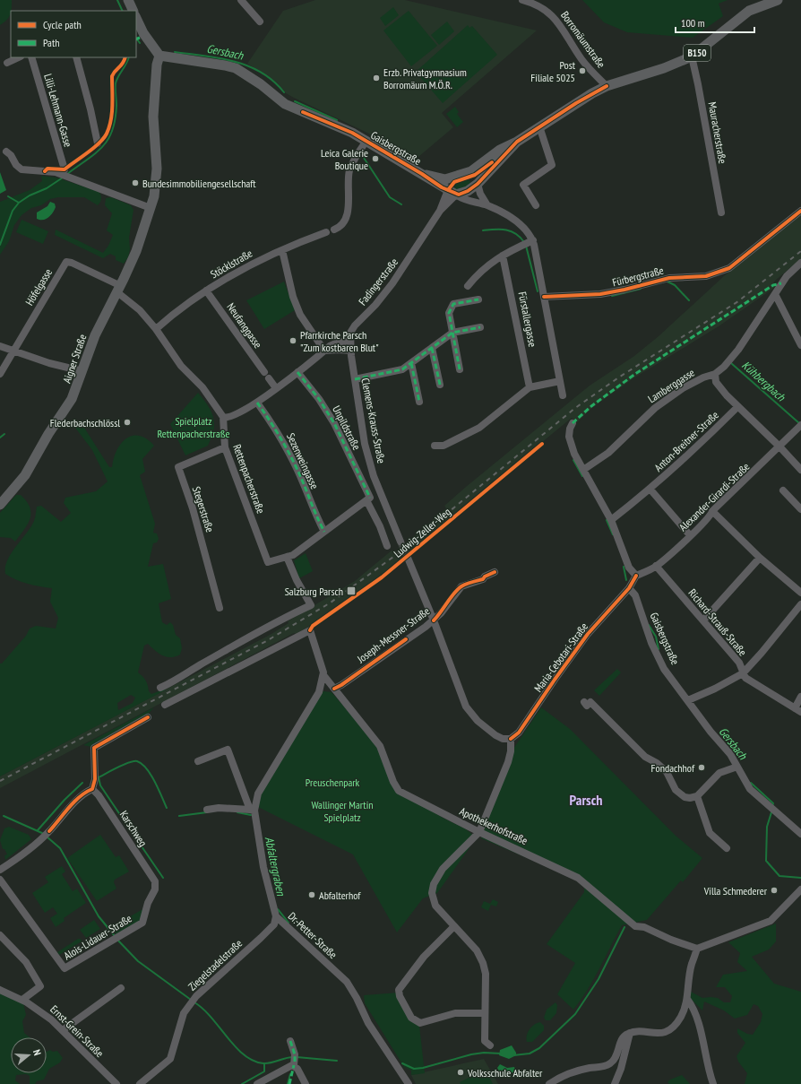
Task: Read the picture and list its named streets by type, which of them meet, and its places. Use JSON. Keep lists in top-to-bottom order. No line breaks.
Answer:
{"streets":{"main road":["B150","Gaisbergstraße","Aigner Straße"],"street":["Borromäumstraße","Lilli-Lehmann-Gasse","Mauracherstraße","Stöcklstraße","Fürbergstraße","Fadingerstraße","Höfelgasse","Fürstallergasse","Neufanggasse","Lamberggasse","Clemens-Krauss-Straße","Unpildstraße","Anton-Breitner-Straße","Sezenweingasse","Rettenpacherstraße","Alexander-Girardi-Straße","Stegerstraße","Richard-Strauß-Straße","Joseph-Messner-Straße","Maria-Cebotari-Straße","Apothekerhofstraße","Karschweg","Dr.-Petter-Straße","Alois-Lidauer-Straße","Ziegelstadelstraße","Ernst-Grein-Straße"],"cycle path":["Ludwig-Zeller-Weg"]},"crossings":[["Borromäumstraße","B150"],["B150","Mauracherstraße"],["B150","Gaisbergstraße"],["B150","Fadingerstraße"],["Gaisbergstraße","Fürbergstraße"],["Gaisbergstraße","Fadingerstraße"],["Gaisbergstraße","Aigner Straße"],["Gaisbergstraße","Maria-Cebotari-Straße"],["Stöcklstraße","Neufanggasse"],["Fadingerstraße","Clemens-Krauss-Straße"],["Höfelgasse","Aigner Straße"],["Unpildstraße","Rettenpacherstraße"],["Sezenweingasse","Rettenpacherstraße"],["Rettenpacherstraße","Stegerstraße"],["Alexander-Girardi-Straße","Richard-Strauß-Straße"],["Joseph-Messner-Straße","Apothekerhofstraße"],["Apothekerhofstraße","Dr.-Petter-Straße"],["Karschweg","Alois-Lidauer-Straße"],["Dr.-Petter-Straße","Ziegelstadelstraße"]],"districts":["Parsch"],"water":["Gersbach","Kühbergbach","Abfaltergraben"],"parks":["Spielplatz Rettenpacherstraße","Preuschenpark","Wallinger Martin Spielplatz"],"places":{"other":["Post Filiale 5025","Erzb. Privatgymnasium Borromäum M.Ö.R.","Leica Galerie Boutique","Bundesimmobiliengesellschaft","Pfarrkirche Parsch \"Zum kostbaren Blut\"","Flederbachschlössl","Fondachhof","Villa Schmederer","Abfalterhof","Volksschule Abfalter"],"transit":["Salzburg Parsch"]},"legend":["Cycle path","Path"],"scale_bar":"100 m","north":"right"}
